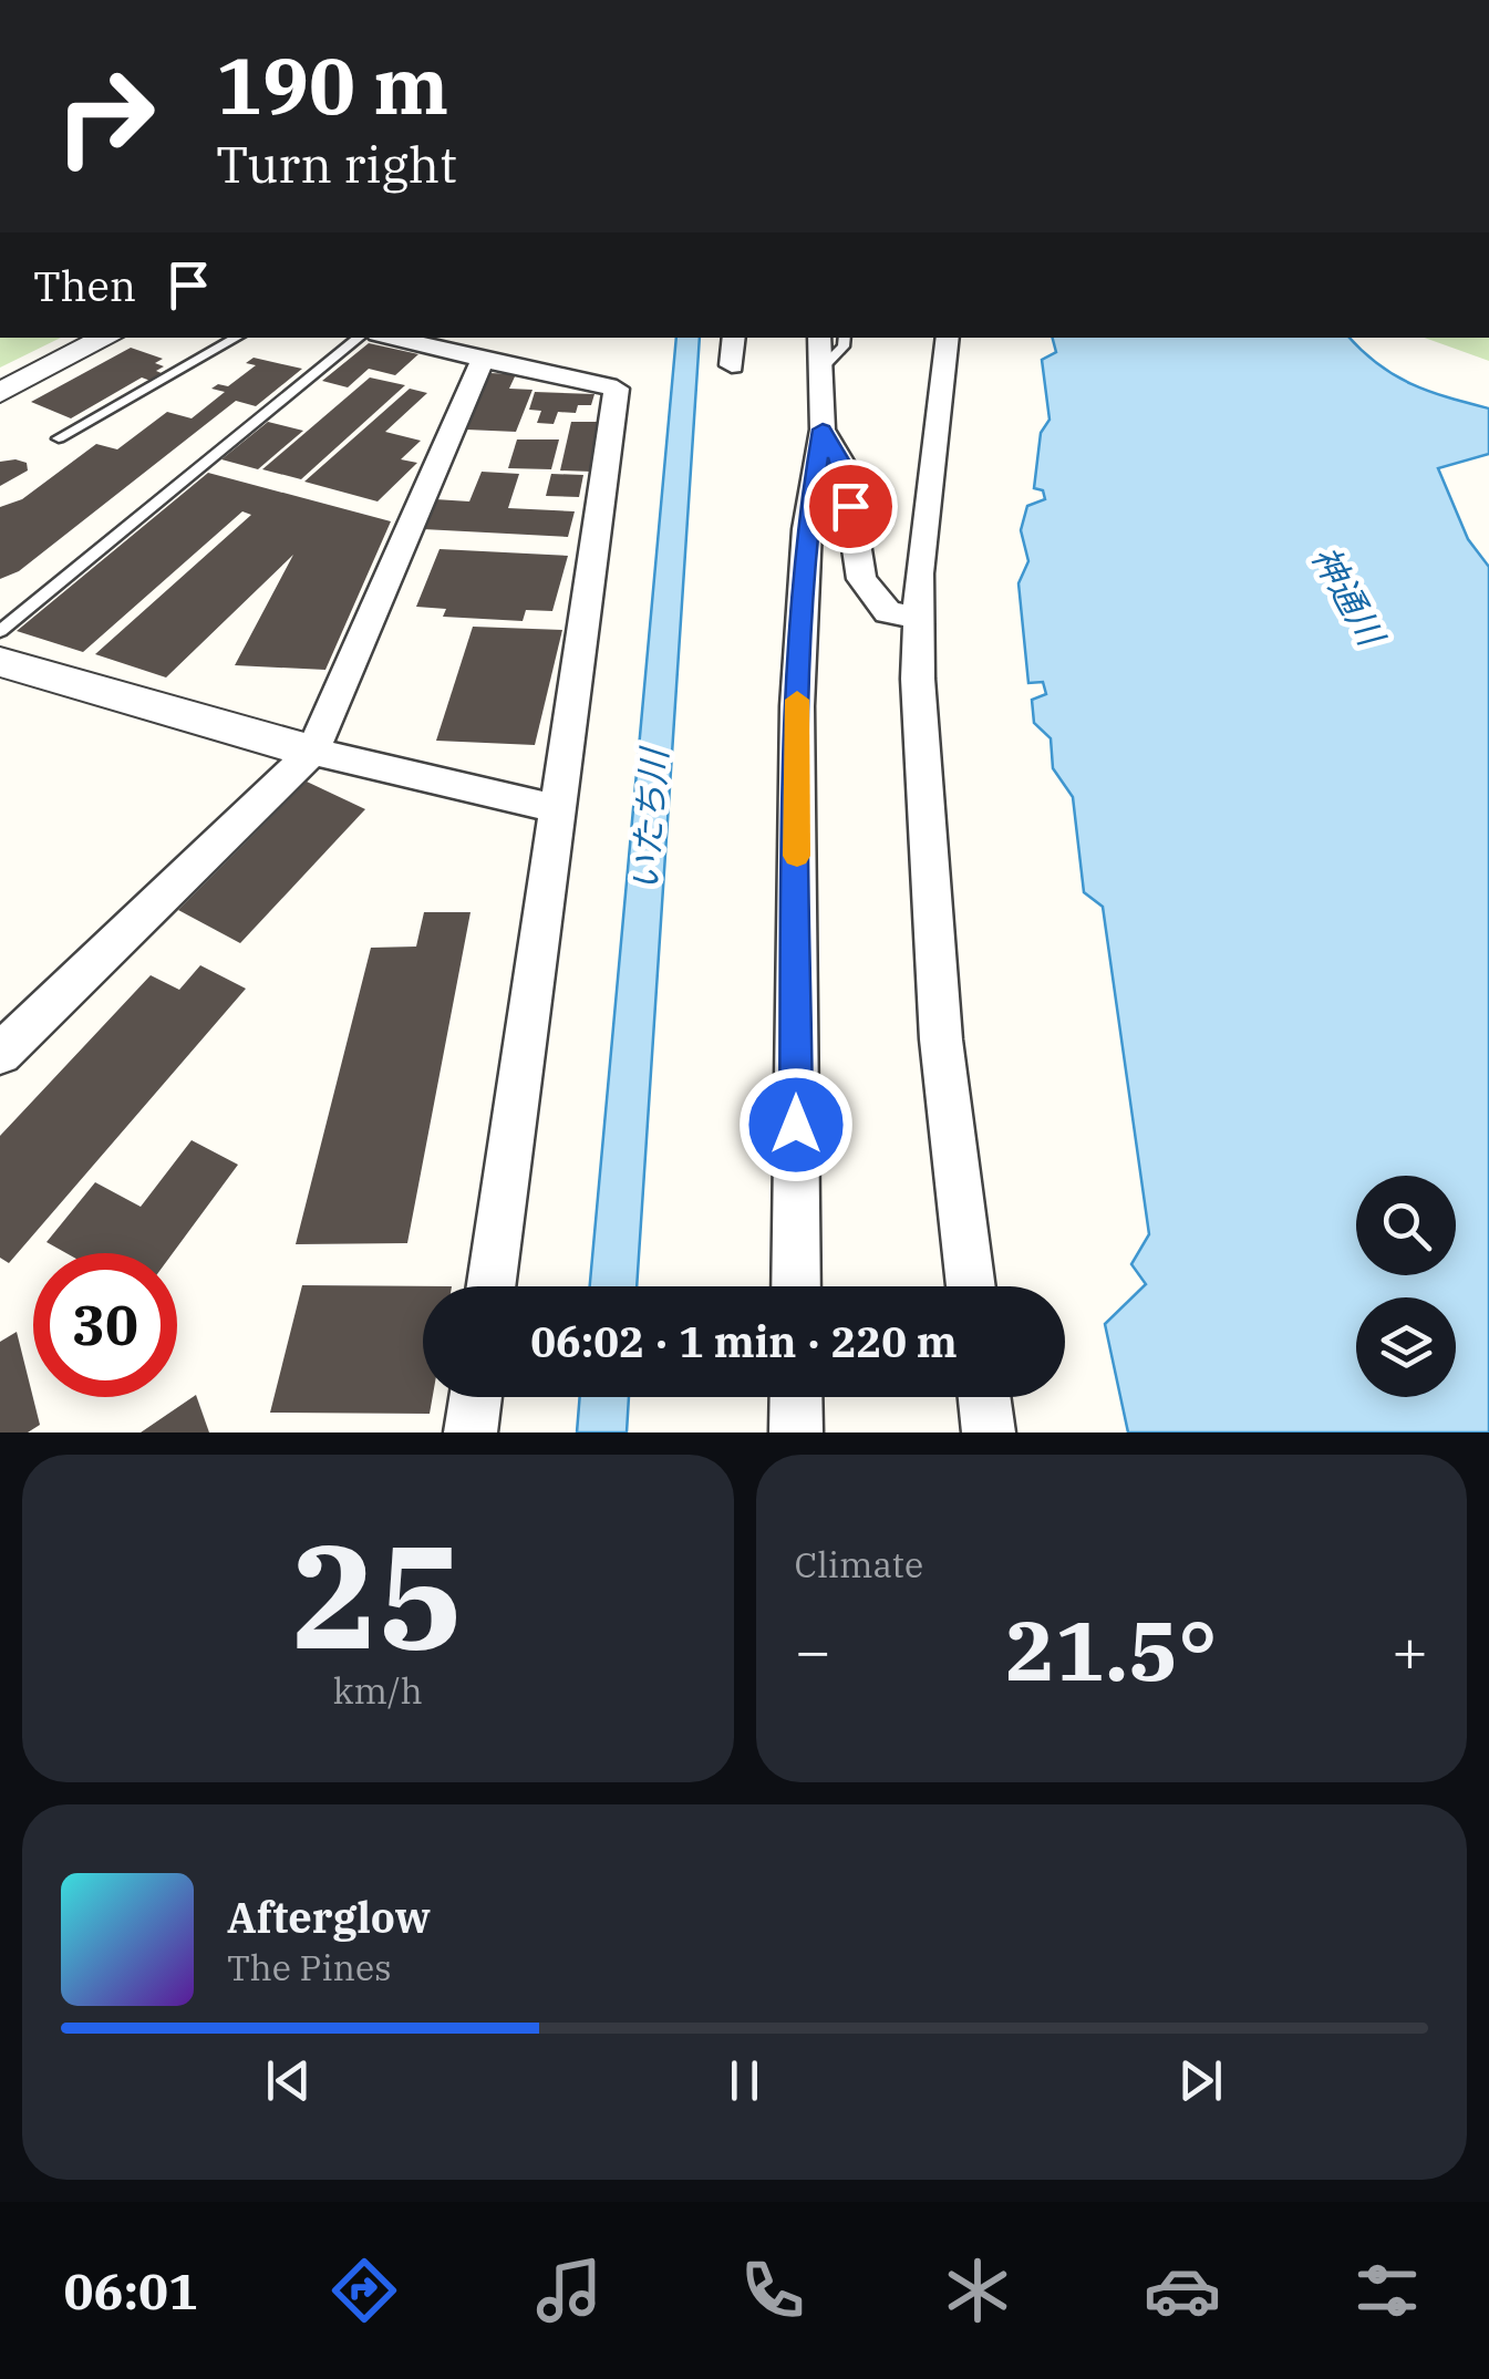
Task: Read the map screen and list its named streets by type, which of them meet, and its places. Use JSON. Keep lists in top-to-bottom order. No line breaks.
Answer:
{"water":["神通川","いたち川"],"page":{"turn":["190 m","Turn right"],"then":"Then","limit":"30","trip":"06:02 · 1 min · 220 m","tile":[["25","km/h"],"Climate"],"heat":["−","21.5°","+"],"song":["Afterglow","The Pines"],"tabs":"06:01"}}
